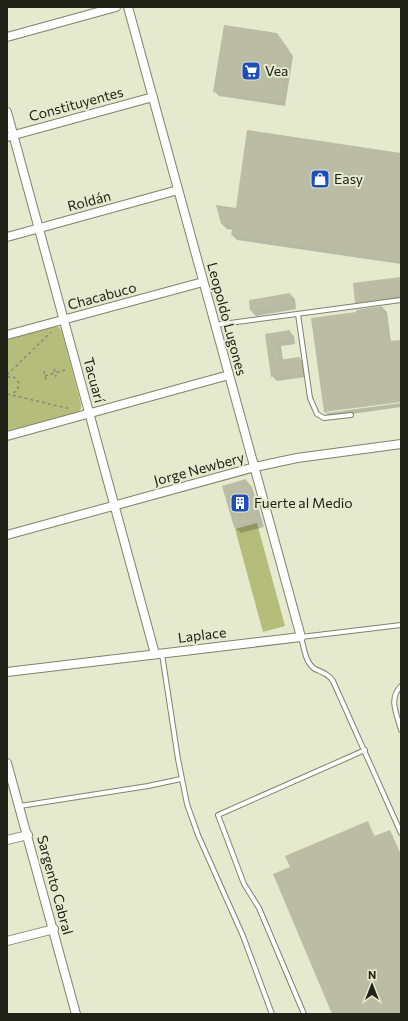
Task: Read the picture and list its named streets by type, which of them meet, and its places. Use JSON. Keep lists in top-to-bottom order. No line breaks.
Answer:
{"streets":{"street":["Constituyentes","Roldán","Chacabuco","Leopoldo Lugones","Tacuarí","Jorge Newbery","Laplace","Sargento Cabral"]},"crossings":[["Constituyentes","Leopoldo Lugones"],["Constituyentes","Tacuarí"],["Roldán","Leopoldo Lugones"],["Roldán","Tacuarí"],["Chacabuco","Leopoldo Lugones"],["Chacabuco","Tacuarí"],["Leopoldo Lugones","Jorge Newbery"],["Leopoldo Lugones","Laplace"],["Tacuarí","Jorge Newbery"],["Tacuarí","Laplace"]],"places":{"supermarket":["Vea"],"shop":["Easy"],"building":["Fuerte al Medio"]},"north":"top"}
